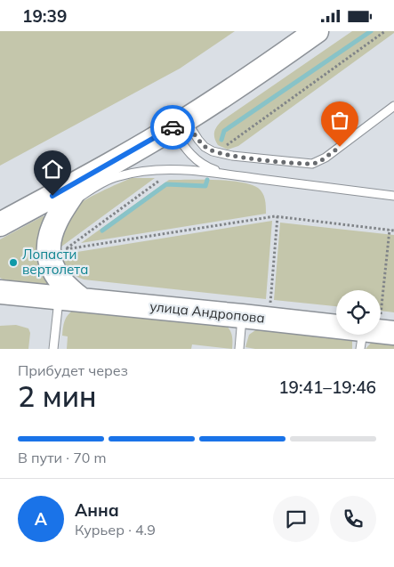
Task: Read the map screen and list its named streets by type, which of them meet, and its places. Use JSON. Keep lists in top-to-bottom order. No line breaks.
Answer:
{"streets":{"main road":["улица Андропова"]},"places":["Лопасти вертолета"],"page":{"status":"19:39","heading":["2 мин","Прибудет через","19:41–19:46"],"panel":["Анна","Курьер · 4.9"],"bar":"В пути · 70 m","round":"А"}}
